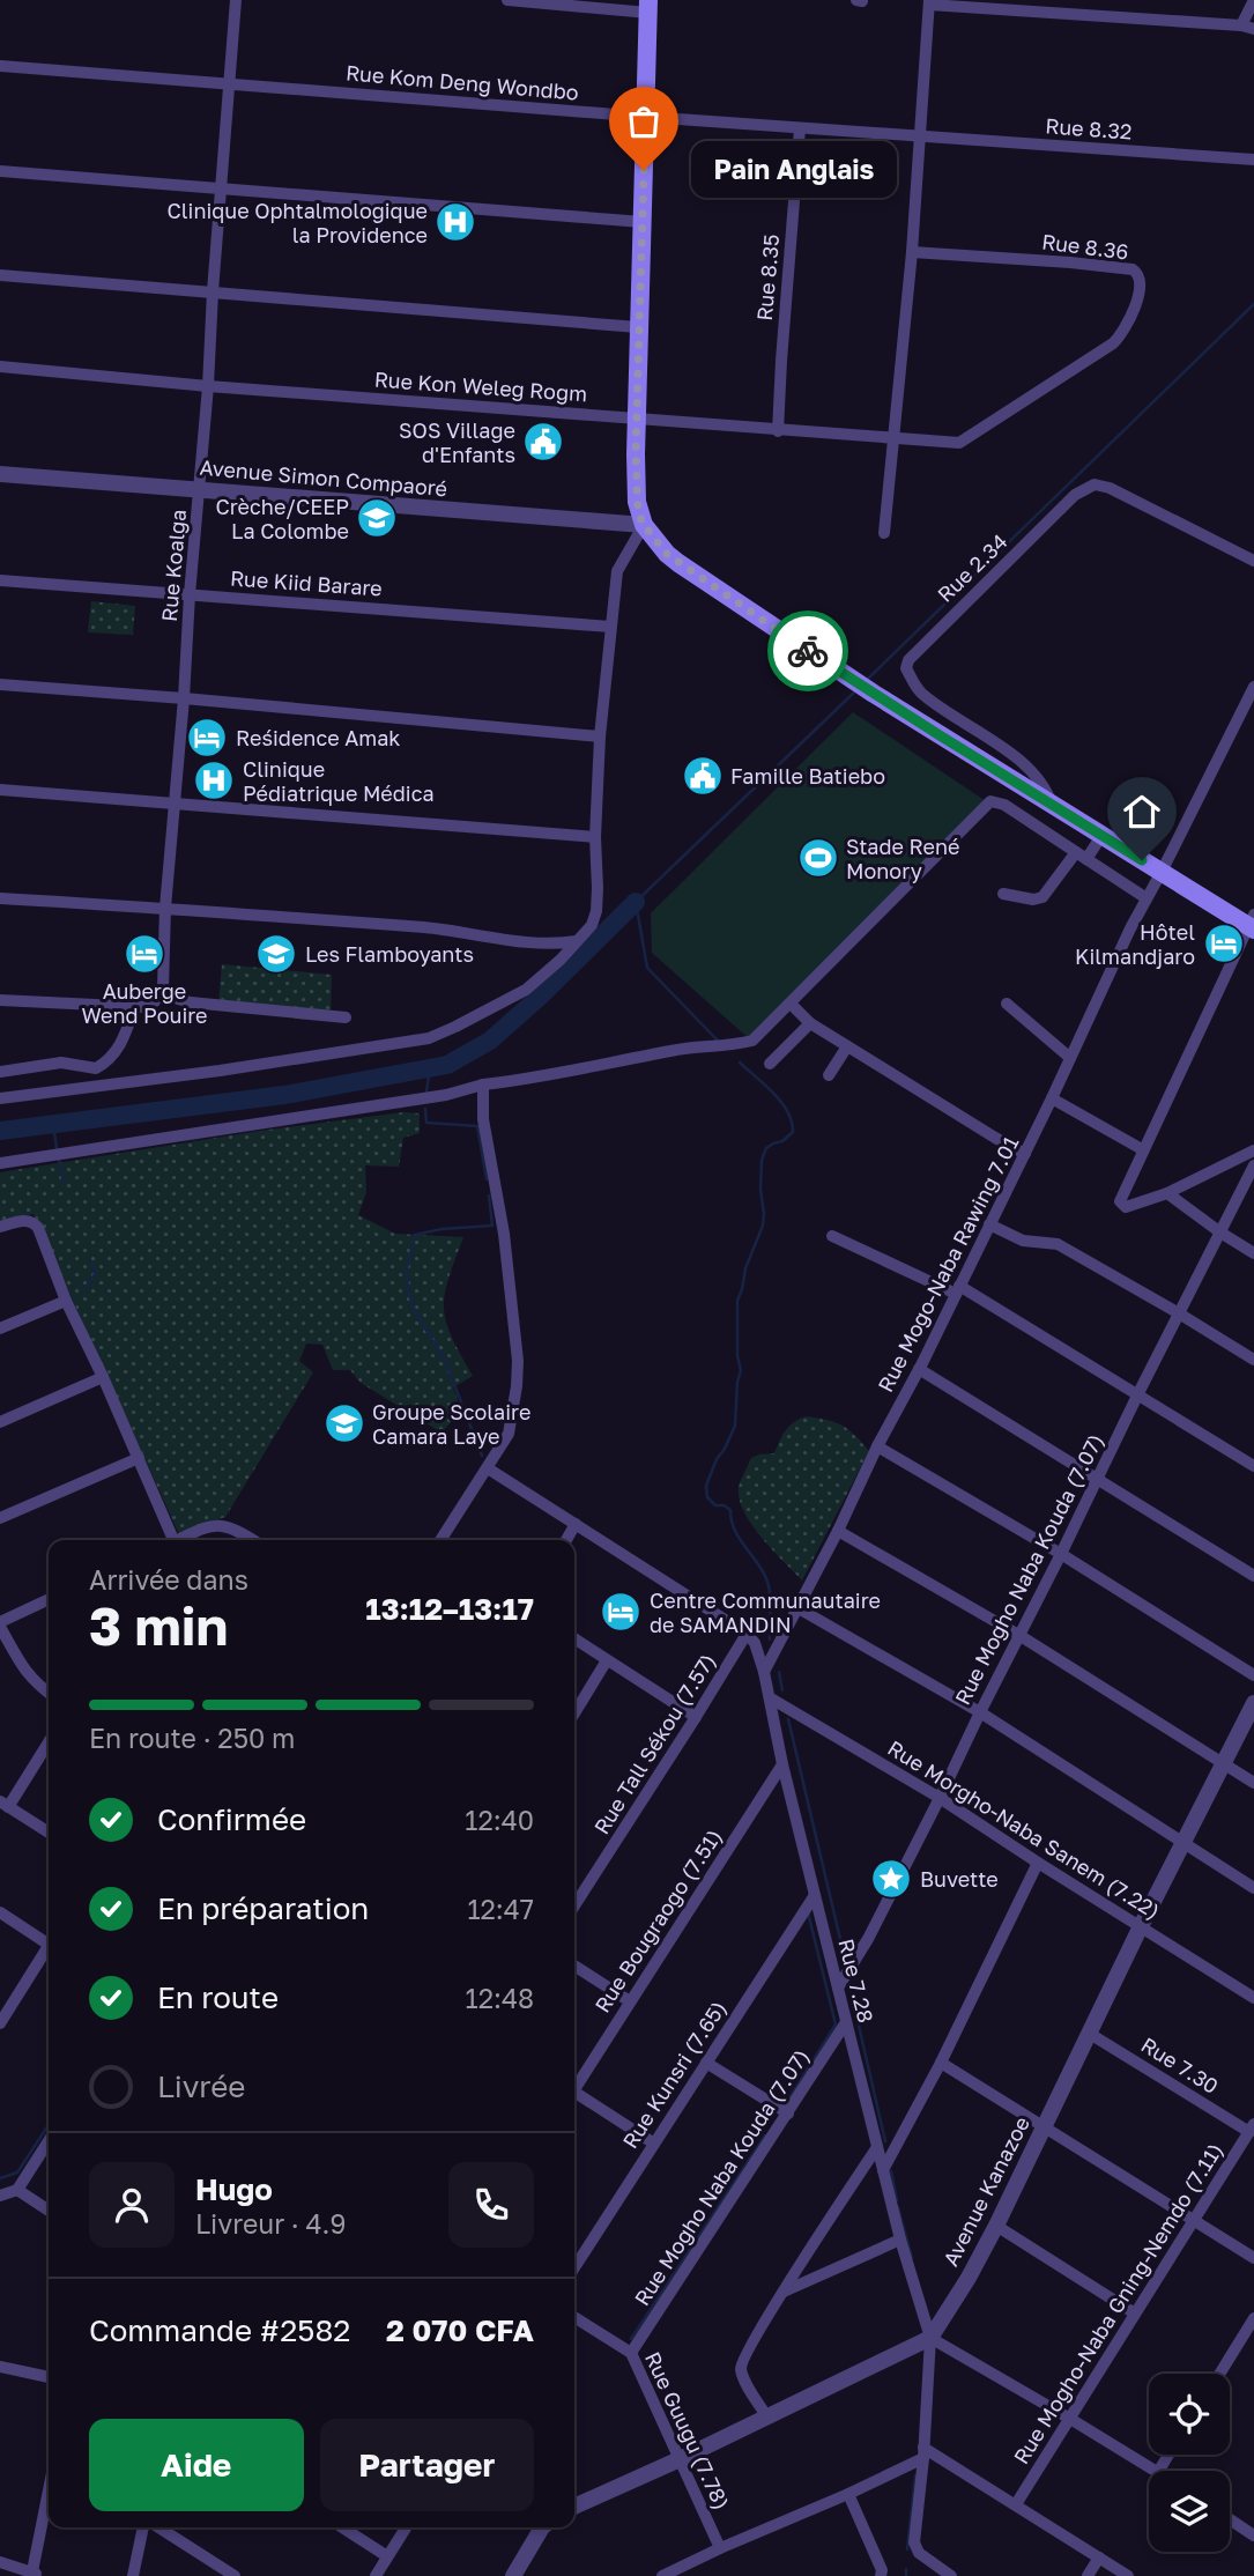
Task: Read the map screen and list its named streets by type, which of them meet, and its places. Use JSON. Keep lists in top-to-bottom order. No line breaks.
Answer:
{"streets":{"street":["Rue Kom Deng Wondbo","Rue 8.32","Rue 8.36","Rue 8.35","Rue Kon Weleg Rogm","Avenue Simon Compaoré","Rue Koalga","Rue 2.34","Rue Kiid Barare","Rue Mogo-Naba Rawing 7.01","Rue Mogho Naba Kouda (7.07)","Rue Tall Sékou (7.57)","Rue Morgho-Naba Sanem (7.22)","Rue Bougraogo (7.51)","Rue 7.28","Rue 7.30","Rue Kunsri (7.65)","Avenue Kanazoe","Rue Mogho-Naba Gning-Nemdo (7.11)","Rue Guugu (7.78)"]},"crossings":[["Rue Kom Deng Wondbo","Rue 8.32"],["Rue Kom Deng Wondbo","Rue 8.35"],["Rue Kom Deng Wondbo","Rue Koalga"],["Rue 8.36","Rue Kon Weleg Rogm"],["Rue 8.35","Rue Kon Weleg Rogm"],["Rue Kon Weleg Rogm","Rue Koalga"],["Avenue Simon Compaoré","Rue Koalga"],["Rue Koalga","Rue Kiid Barare"],["Rue Mogo-Naba Rawing 7.01","Rue 7.28"],["Rue Mogho Naba Kouda (7.07)","Rue Morgho-Naba Sanem (7.22)"],["Rue Mogho Naba Kouda (7.07)","Rue 7.28"],["Rue Mogho Naba Kouda (7.07)","Rue Guugu (7.78)"],["Rue Tall Sékou (7.57)","Rue 7.28"],["Rue Morgho-Naba Sanem (7.22)","Rue 7.28"],["Rue Morgho-Naba Sanem (7.22)","Avenue Kanazoe"],["Rue Bougraogo (7.51)","Rue 7.28"],["Rue 7.28","Rue Kunsri (7.65)"],["Rue 7.28","Avenue Kanazoe"],["Rue 7.30","Avenue Kanazoe"],["Rue 7.30","Rue Mogho-Naba Gning-Nemdo (7.11)"]],"places":{"other":["Pain Anglais"],"hospital":["Clinique Ophtalmologique la Providence","Clinique Pédiatrique Médica"],"public building":["SOS Village d'Enfants","Famille Batiebo"],"school or university":["Crèche/CEEP La Colombe","Les Flamboyants","Groupe Scolaire Camara Laye"],"hotel":["Reśidence Amak","Hôtel Kilmandjaro","Auberge Wend Pouire","Centre Communautaire de SAMANDIN"],"sports":["Stade René Monory"],"place":["Buvette"]},"page":{"bubble":"Pain Anglais","heading":["3 min","Arrivée dans","13:12–13:17"],"panel":["Hugo","Livreur · 4.9","Commande #2582","2 070 CFA"],"bar":"En route · 250 m","list":[["Confirmée","12:40"],["En préparation","12:47"],["En route","12:48"],"Livrée"],"buttons":["Aide","Partager"]}}
